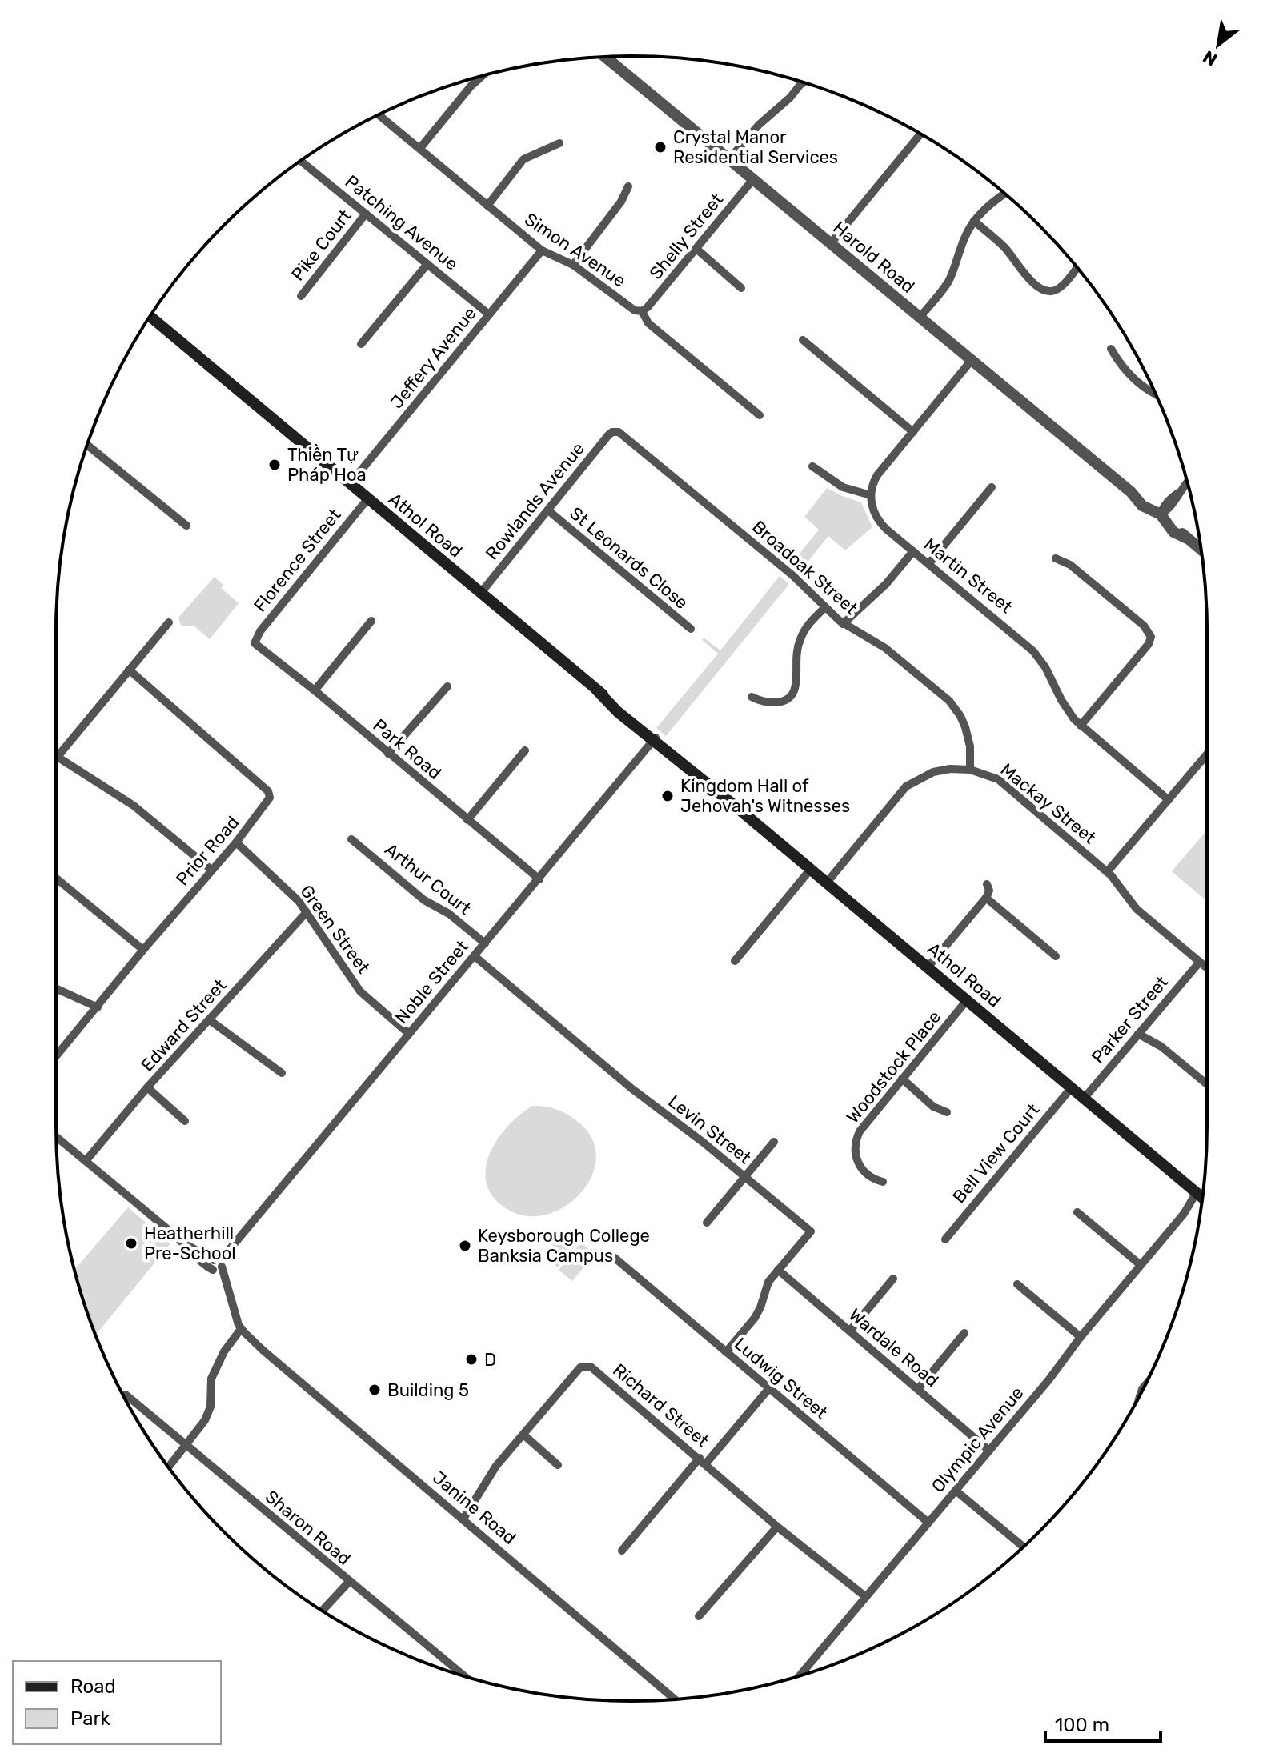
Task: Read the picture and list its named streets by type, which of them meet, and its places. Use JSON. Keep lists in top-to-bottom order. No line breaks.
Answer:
{"streets":{"main road":["Athol Road"],"street":["Patching Avenue","Shelly Street","Pike Court","Simon Avenue","Harold Road","Jeffery Avenue","Rowlands Avenue","St Leonards Close","Florence Street","Broadoak Street","Martin Street","Park Road","Mackay Street","Prior Road","Arthur Court","Green Street","Noble Street","Parker Street","Edward Street","Woodstock Place","Levin Street","Bell View Court","Wardale Road","Ludwig Street","Richard Street","Olympic Avenue","Janine Road","Sharon Road"]},"crossings":[["Patching Avenue","Pike Court"],["Patching Avenue","Jeffery Avenue"],["Shelly Street","Simon Avenue"],["Shelly Street","Harold Road"],["Simon Avenue","Jeffery Avenue"],["Jeffery Avenue","Athol Road"],["Rowlands Avenue","Athol Road"],["Rowlands Avenue","St Leonards Close"],["Rowlands Avenue","Broadoak Street"],["Athol Road","Florence Street"],["Athol Road","Mackay Street"],["Athol Road","Noble Street"],["Athol Road","Parker Street"],["Athol Road","Woodstock Place"],["Athol Road","Bell View Court"],["Athol Road","Olympic Avenue"],["Florence Street","Park Road"],["Broadoak Street","Mackay Street"],["Park Road","Noble Street"],["Mackay Street","Parker Street"],["Prior Road","Green Street"],["Arthur Court","Noble Street"],["Green Street","Noble Street"],["Green Street","Edward Street"],["Noble Street","Levin Street"],["Levin Street","Wardale Road"],["Levin Street","Ludwig Street"],["Wardale Road","Olympic Avenue"],["Ludwig Street","Olympic Avenue"],["Richard Street","Olympic Avenue"],["Richard Street","Janine Road"]],"places":["Crystal Manor Residential Services","Thiền Tự Pháp Hoa","Kingdom Hall of Jehovah's Witnesses","Heatherhill Pre-School","Keysborough College Banksia Campus","D","Building 5"],"legend":["Road","Park"],"scale_bar":"100 m","north":"bottom left"}
